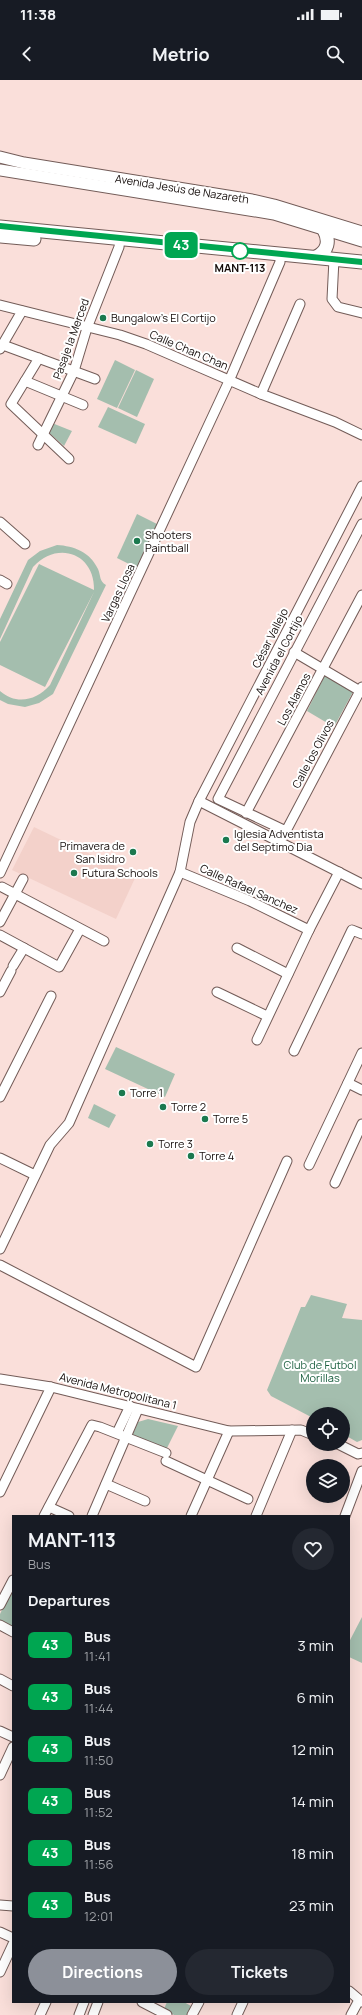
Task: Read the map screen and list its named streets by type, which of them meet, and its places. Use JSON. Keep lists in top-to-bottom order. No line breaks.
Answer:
{"streets":{"main road":["Avenida Jesús de Nazareth"],"street":["Pasaje la Merced","Calle Chan Chan","Vargas Llosa","César Vallejo","Avenida el Cortijo","Los Alamos","Calle los Olivos","Calle Rafael Sanchez","Avenida Metropolitana 1"]},"crossings":[["Pasaje la Merced","Calle Chan Chan"],["Calle Chan Chan","Vargas Llosa"],["César Vallejo","Calle Rafael Sanchez"],["Avenida el Cortijo","Los Alamos"],["Avenida el Cortijo","Calle los Olivos"],["Los Alamos","Calle los Olivos"]],"parks":["Club de Futbol Morillas"],"places":["MANT-113","Bungalow's El Cortijo","Shooters Paintball","Iglesia Adventista del Septimo Dia","Primavera de San Isidro","Futura Schools","Torre 1","Torre 2","Torre 5","Torre 3","Torre 4"],"lines":["bus line 43"],"page":{"status":"11:38","header":"Metrio","on_map":"43","heading":[["MANT-113","Bus"],"Departures"],"list":[{"mark":"43","name":"Bus","note":"11:41","value":"3 min"},{"mark":"43","name":"Bus","note":"11:44","value":"6 min"},{"mark":"43","name":"Bus","note":"11:50","value":"12 min"},{"mark":"43","name":"Bus","note":"11:52","value":"14 min"},{"mark":"43","name":"Bus","note":"11:56","value":"18 min"},{"mark":"43","name":"Bus","note":"12:01","value":"23 min"}],"buttons":["Directions","Tickets"]}}
